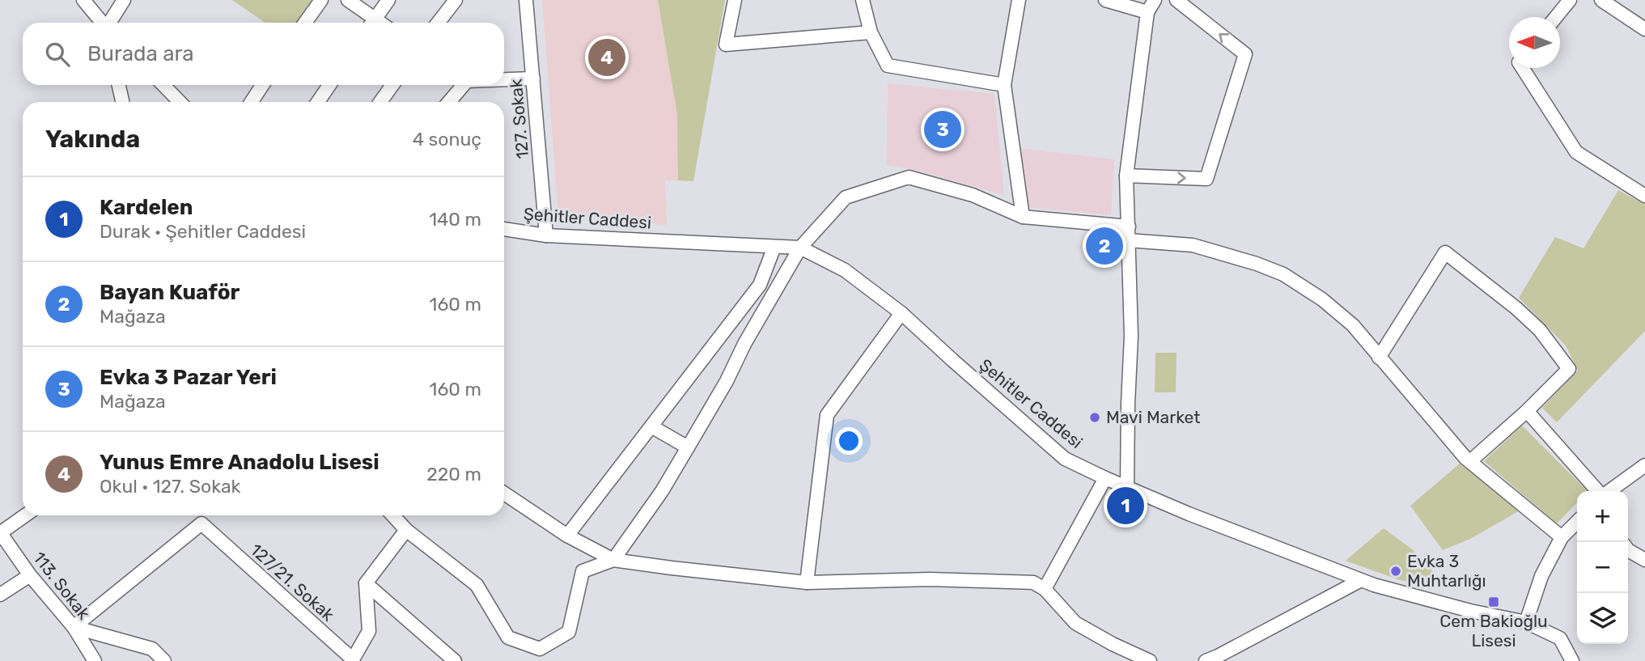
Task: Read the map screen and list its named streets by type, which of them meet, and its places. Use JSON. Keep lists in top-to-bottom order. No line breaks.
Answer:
{"streets":{"street":["127. Sokak","Şehitler Caddesi","127/21. Sokak","113. Sokak"]},"crossings":[["127. Sokak","Şehitler Caddesi"],["127/21. Sokak","113. Sokak"]],"places":{"other":["Mavi Market","Evka 3 Muhtarlığı"],"transit":["Cem Bakioğlu Lisesi"]},"north":"left","page":{"search":"Burada ara","pins":["4","3","2","1"],"heading":["Yakında","4 sonuç"],"list":[{"mark":"1","name":"Kardelen","note":"Durak · Şehitler Caddesi","value":"140 m"},{"mark":"2","name":"Bayan Kuaför","note":"Mağaza","value":"160 m"},{"mark":"3","name":"Evka 3 Pazar Yeri","note":"Mağaza","value":"160 m"},{"mark":"4","name":"Yunus Emre Anadolu Lisesi","note":"Okul · 127. Sokak","value":"220 m"}],"map_buttons":["+","−"]}}
